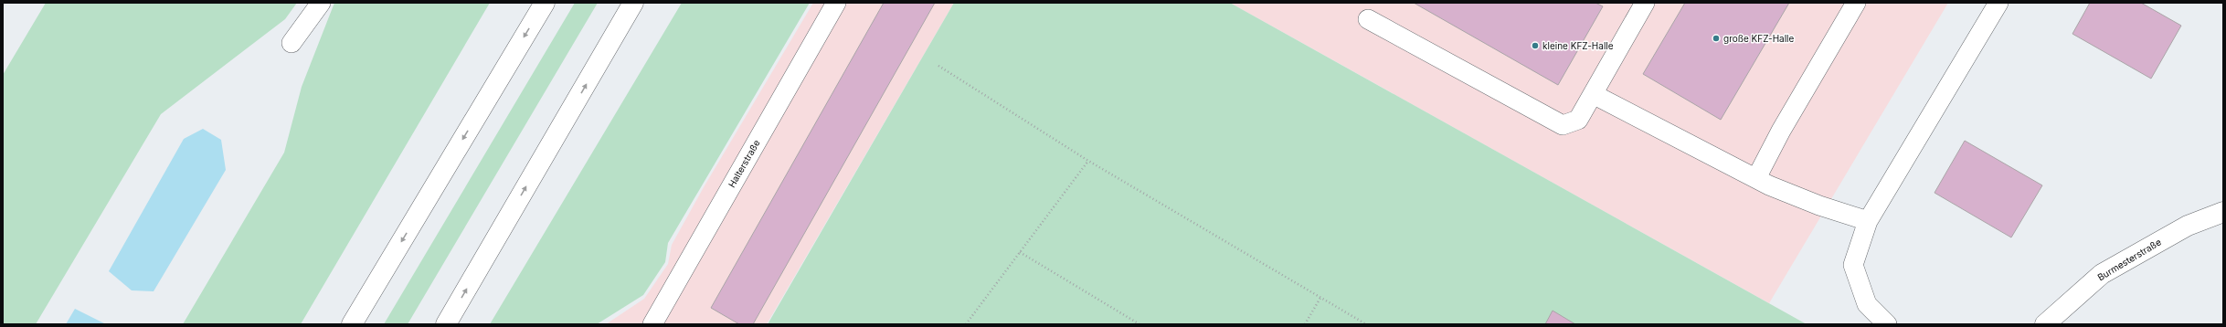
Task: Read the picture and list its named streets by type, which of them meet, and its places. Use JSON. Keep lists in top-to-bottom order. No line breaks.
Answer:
{"streets":{"main road":["Burmesterstraße"],"lane":["Halterstraße"]},"places":["große KFZ-Halle","kleine KFZ-Halle"]}
